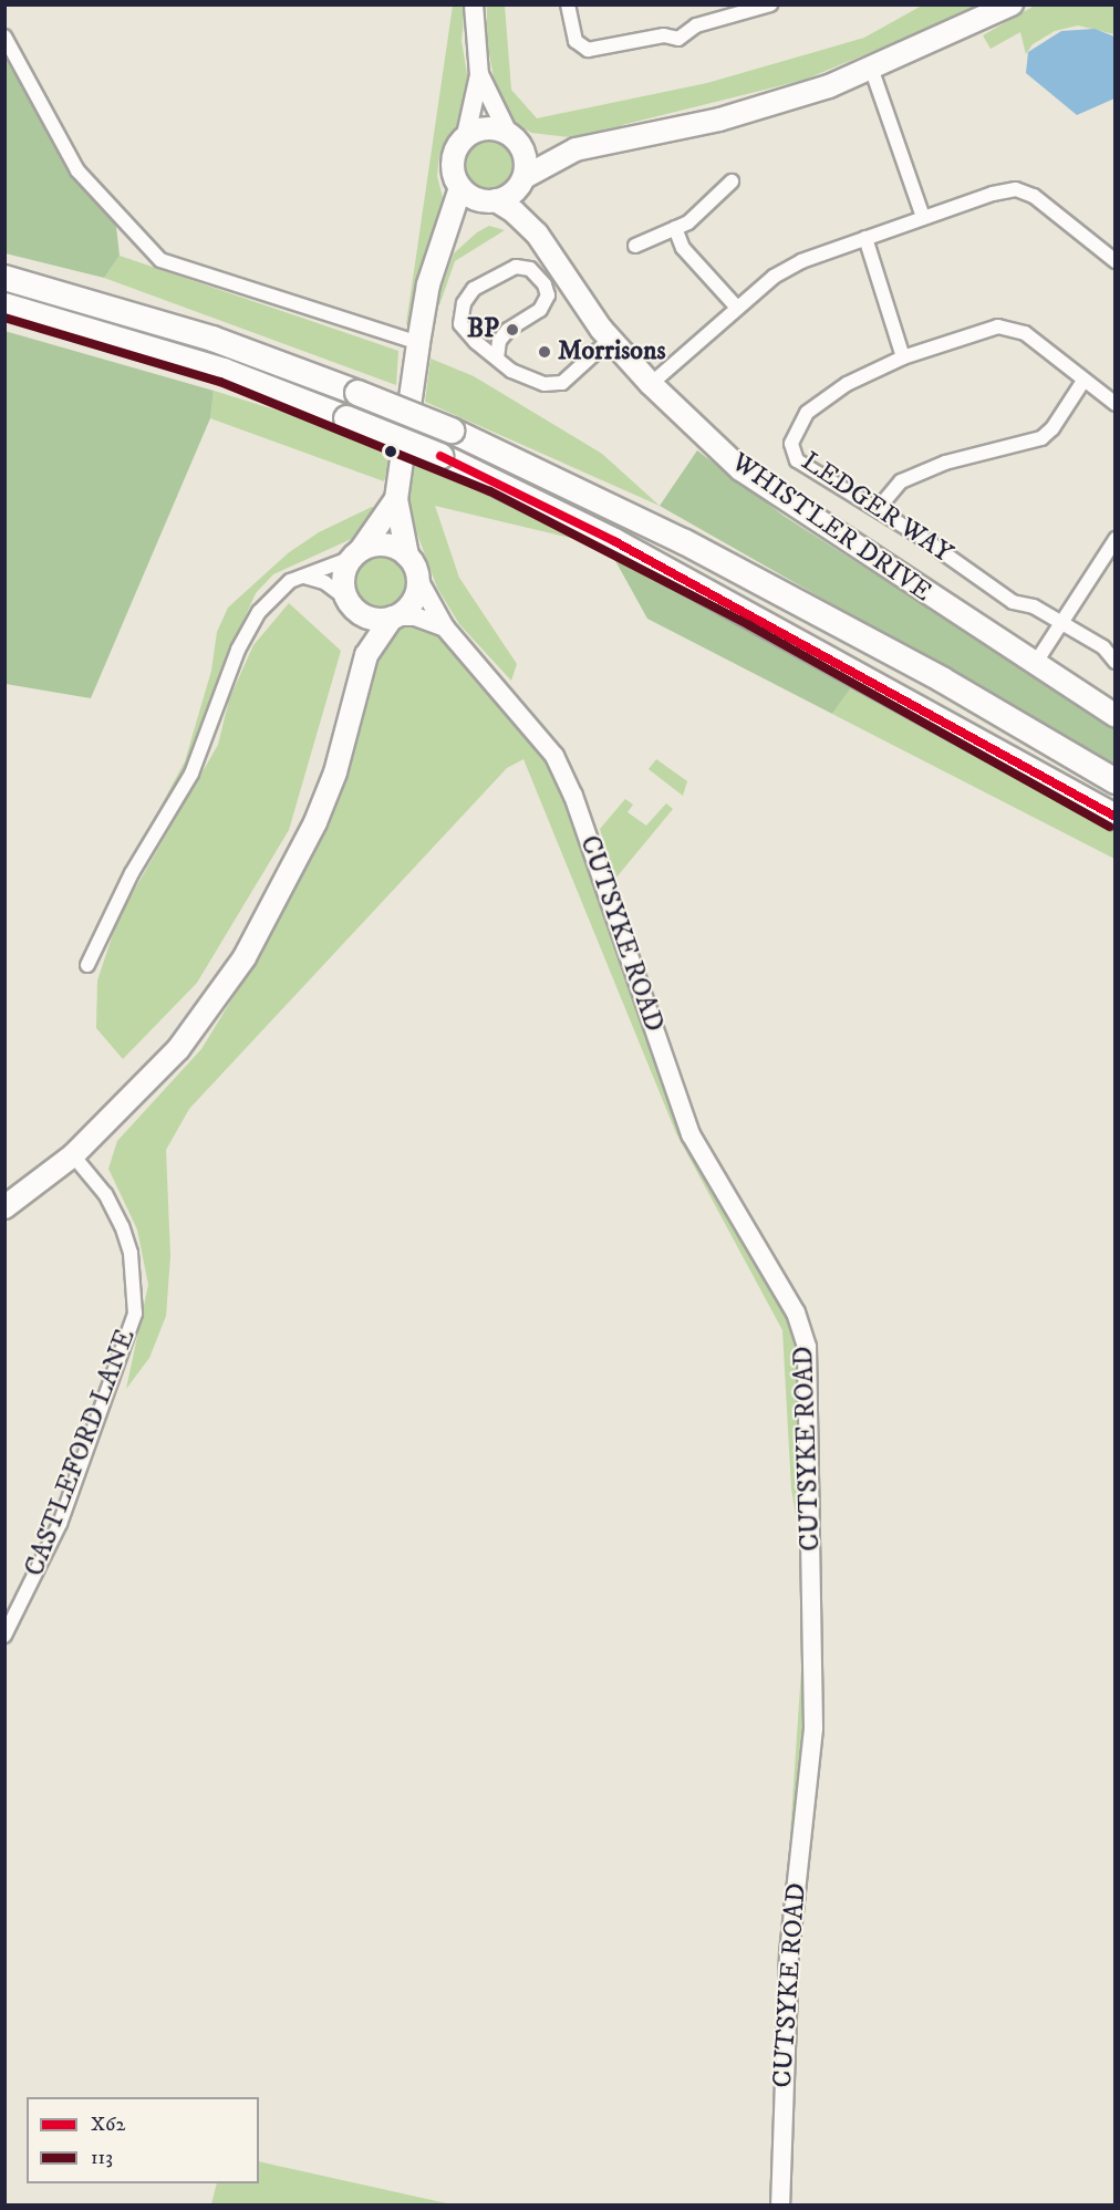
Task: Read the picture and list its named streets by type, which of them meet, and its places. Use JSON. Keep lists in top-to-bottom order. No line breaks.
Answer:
{"streets":{"main road":["WHISTLER DRIVE","CUTSYKE ROAD"],"street":["LEDGER WAY","CASTLEFORD LANE"]},"places":["BP","Morrisons"],"lines":["transit line 113","transit line X62"],"legend":["X62","113"]}
